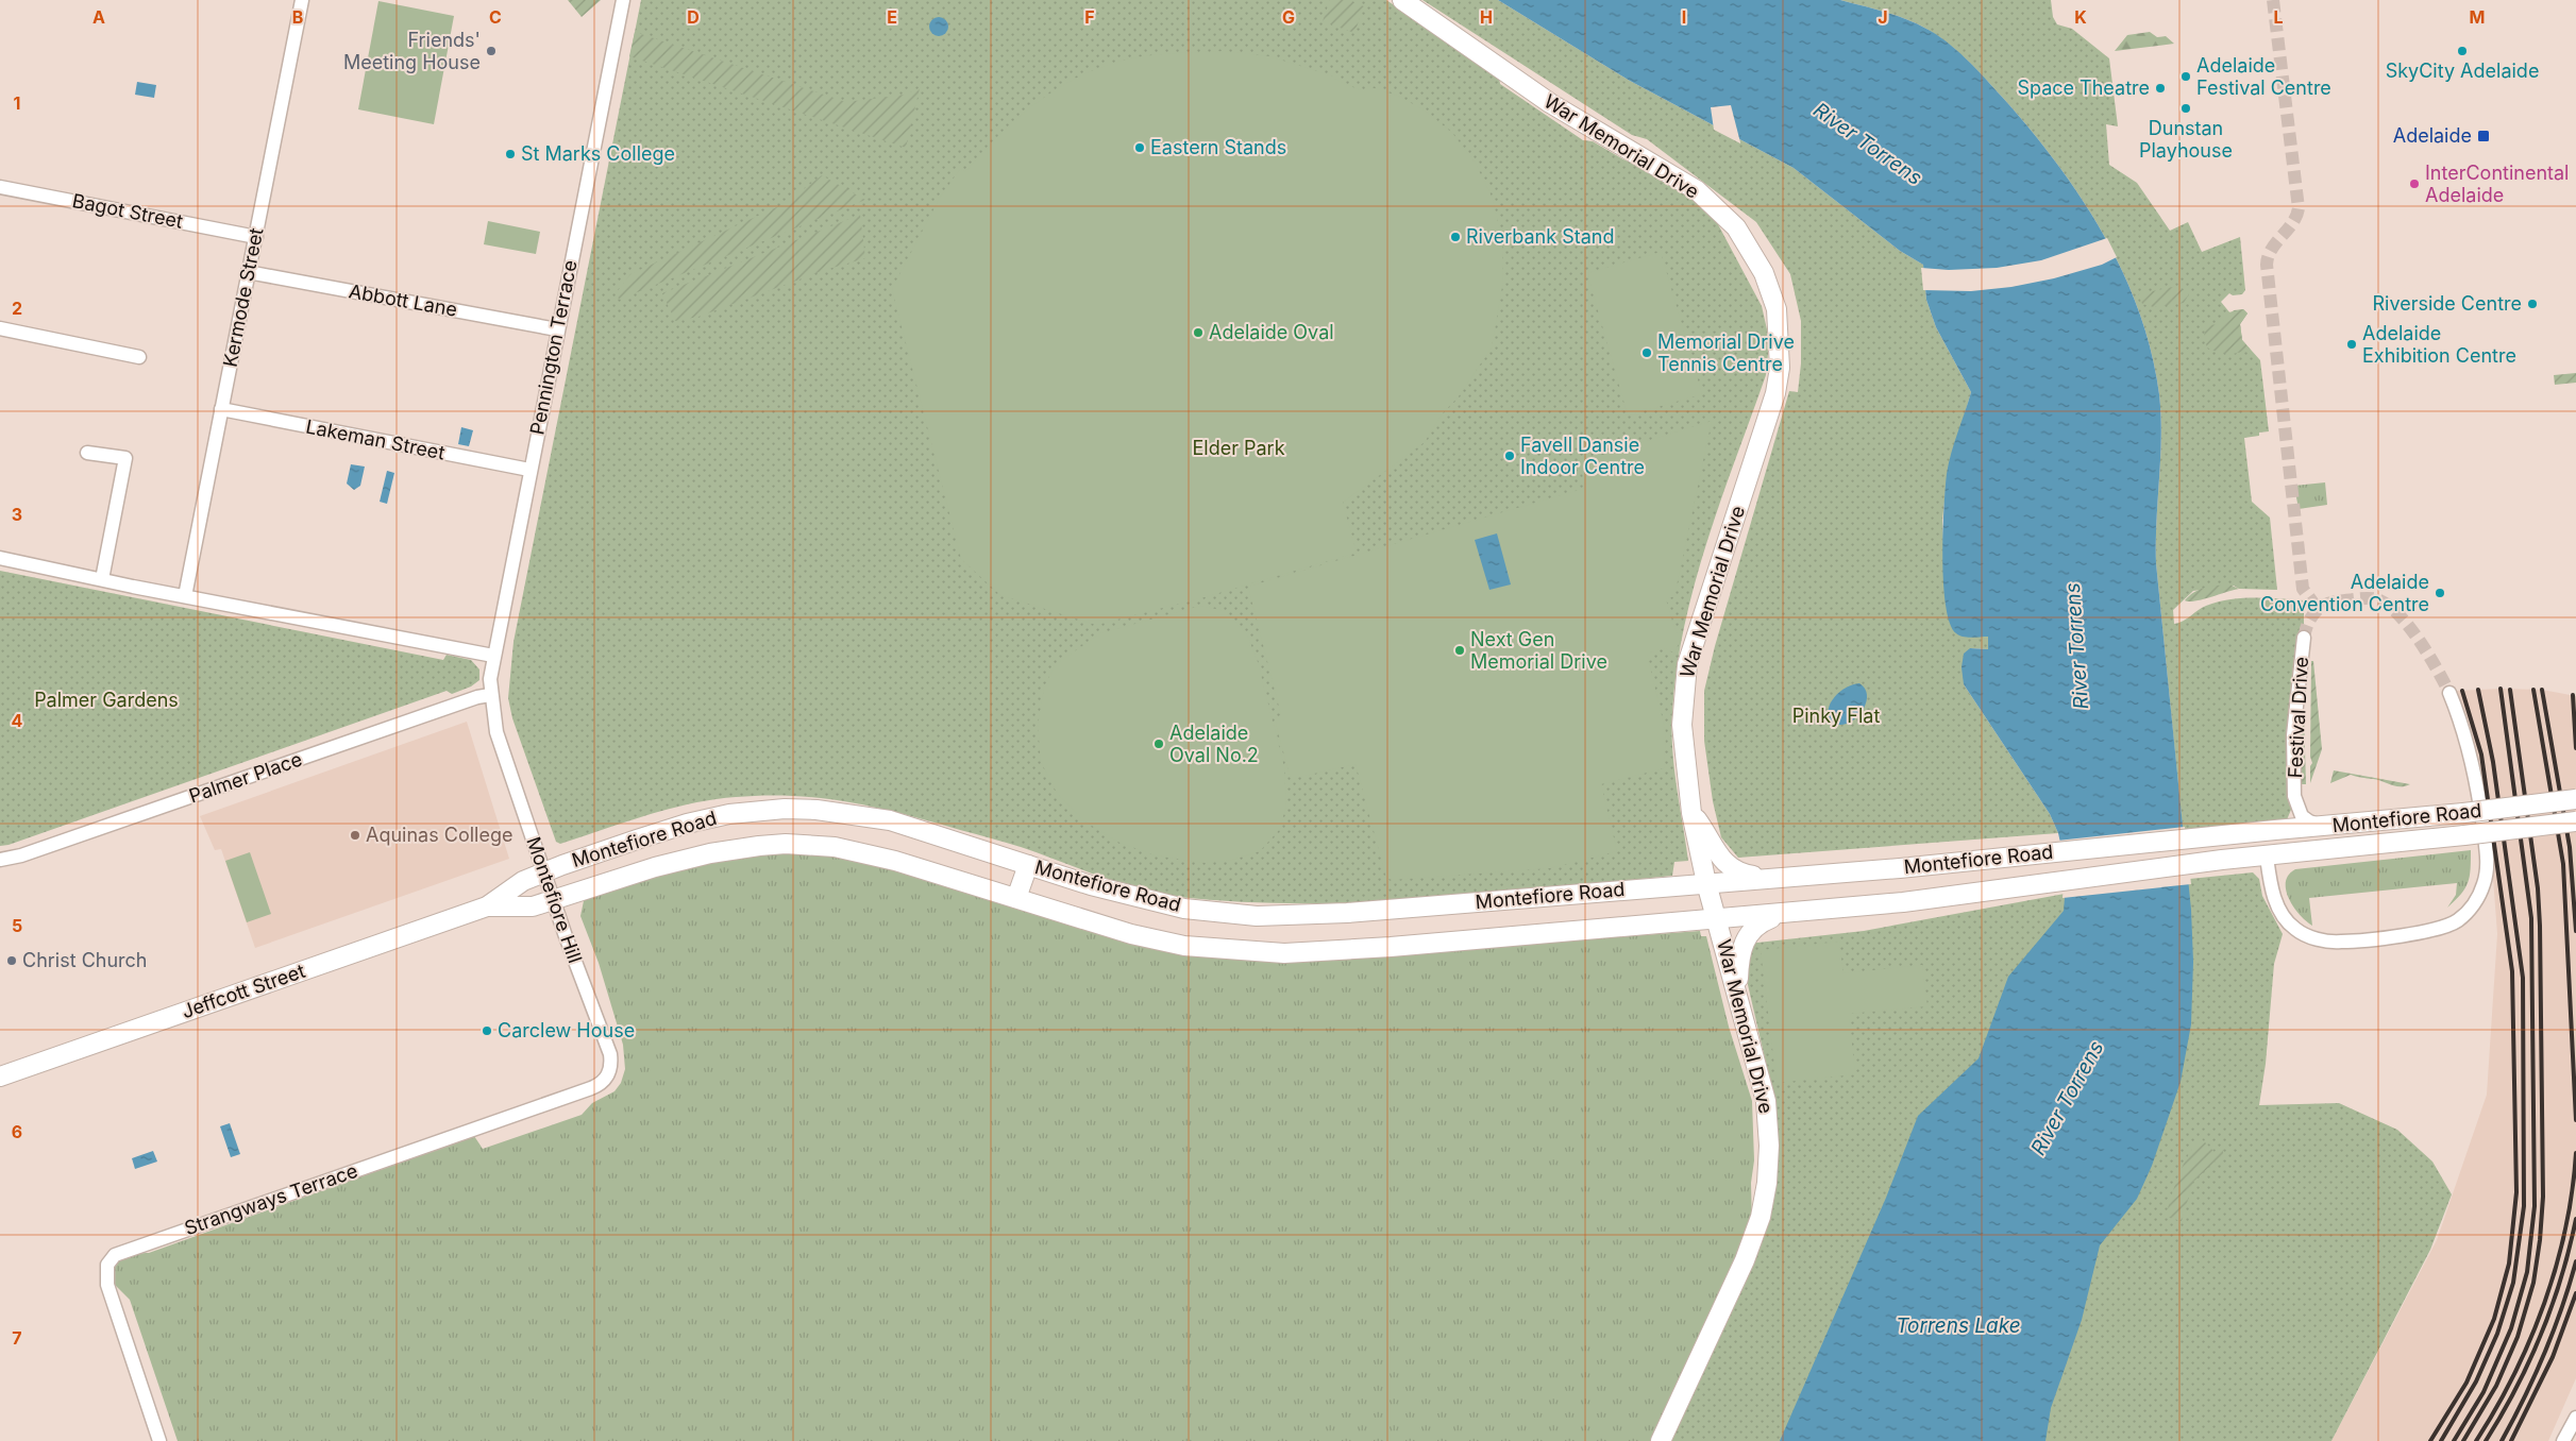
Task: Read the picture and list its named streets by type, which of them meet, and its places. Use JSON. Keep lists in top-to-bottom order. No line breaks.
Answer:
{"streets":{"main road":["War Memorial Drive","Montefiore Road","Jeffcott Street"],"street":["Bagot Street","Kermode Street","Abbott Lane","Pennington Terrace","Lakeman Street","Festival Drive","Palmer Place","Montefiore Hill","Strangways Terrace"]},"crossings":[["War Memorial Drive","Montefiore Road"],["Bagot Street","Kermode Street"],["Kermode Street","Abbott Lane"],["Kermode Street","Lakeman Street"],["Abbott Lane","Pennington Terrace"],["Pennington Terrace","Lakeman Street"],["Pennington Terrace","Palmer Place"],["Pennington Terrace","Montefiore Hill"],["Festival Drive","Montefiore Road"],["Palmer Place","Montefiore Hill"],["Montefiore Road","Montefiore Hill"],["Montefiore Road","Jeffcott Street"],["Montefiore Hill","Jeffcott Street"],["Montefiore Hill","Strangways Terrace"]],"water":["River Torrens","Torrens Lake"],"parks":["Elder Park","Palmer Gardens","Pinky Flat"],"places":{"other":["Friends' Meeting House","SkyCity Adelaide","Adelaide Festival Centre","Space Theatre","Dunstan Playhouse","Eastern Stands","St Marks College","InterContinental Adelaide","Riverbank Stand","Riverside Centre","Adelaide Oval","Adelaide Exhibition Centre","Memorial Drive Tennis Centre","Favell Dansie Indoor Centre","Adelaide Convention Centre","Next Gen Memorial Drive","Adelaide Oval No.2","Aquinas College","Christ Church","Carclew House"],"transit":["Adelaide"]},"grid":{"columns":["A","B","C","D","E","F","G","H","I","J","K","L","M"],"rows":["1","2","3","4","5","6","7"]}}
